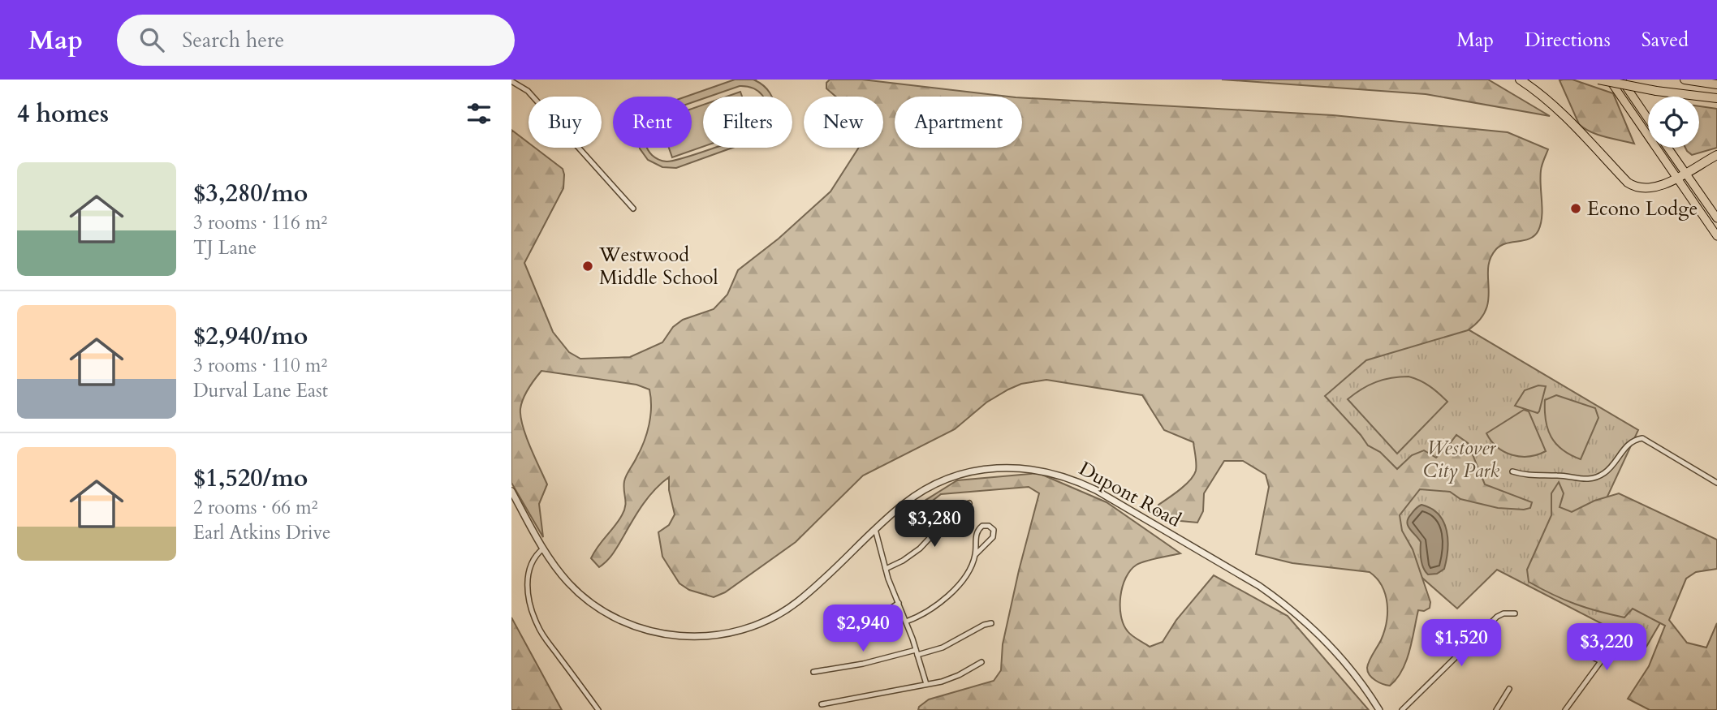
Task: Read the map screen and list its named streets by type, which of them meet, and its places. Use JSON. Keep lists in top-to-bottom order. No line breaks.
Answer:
{"streets":{"street":["Dupont Road"]},"parks":["Westover City Park"],"places":["Econo Lodge","Westwood Middle School"],"page":{"header":"Map","search":"Search here","nav":["Map","Directions","Saved"],"heading":"4 homes","chip":["Buy","Rent","Filters","New","Apartment"],"list":[{"name":"$3,280/mo","note":"3 rooms · 116 m² · TJ Lane"},{"name":"$2,940/mo","note":"3 rooms · 110 m² · Durval Lane East"},{"name":"$1,520/mo","note":"2 rooms · 66 m² · Earl Atkins Drive"}],"price":["$3,280","$2,940","$1,520","$3,220"]}}
